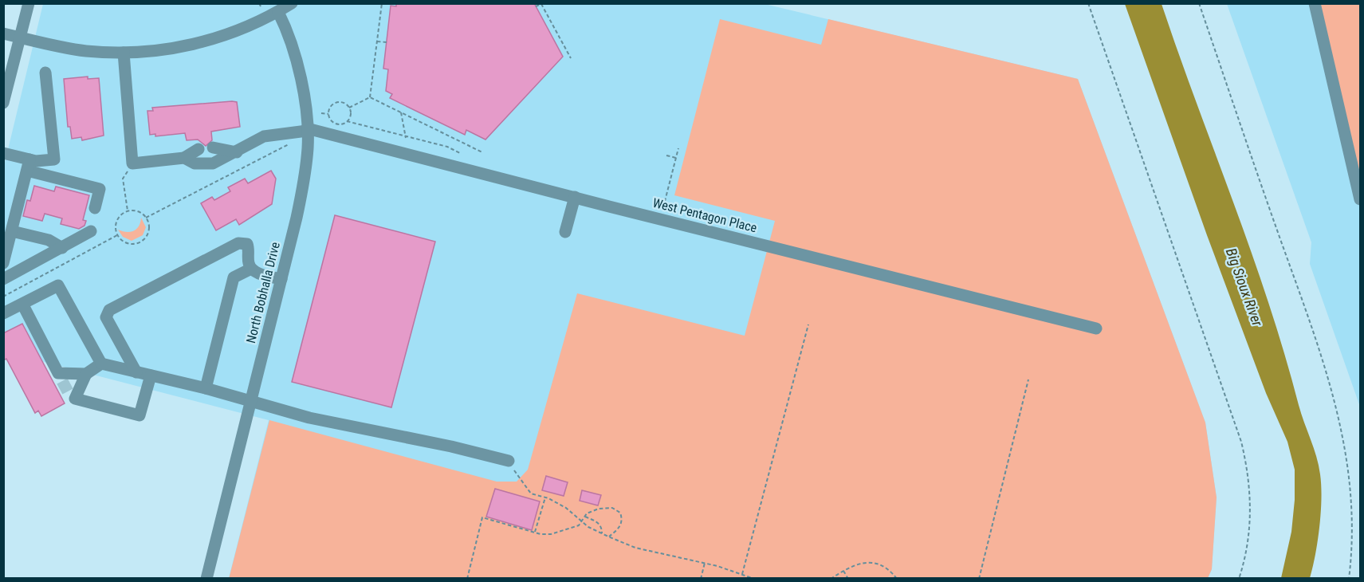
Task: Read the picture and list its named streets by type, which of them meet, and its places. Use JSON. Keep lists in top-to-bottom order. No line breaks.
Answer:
{"streets":{"street":["West Pentagon Place","North Bobhalla Drive"]},"crossings":[["West Pentagon Place","North Bobhalla Drive"]],"water":["Big Sioux River"]}
